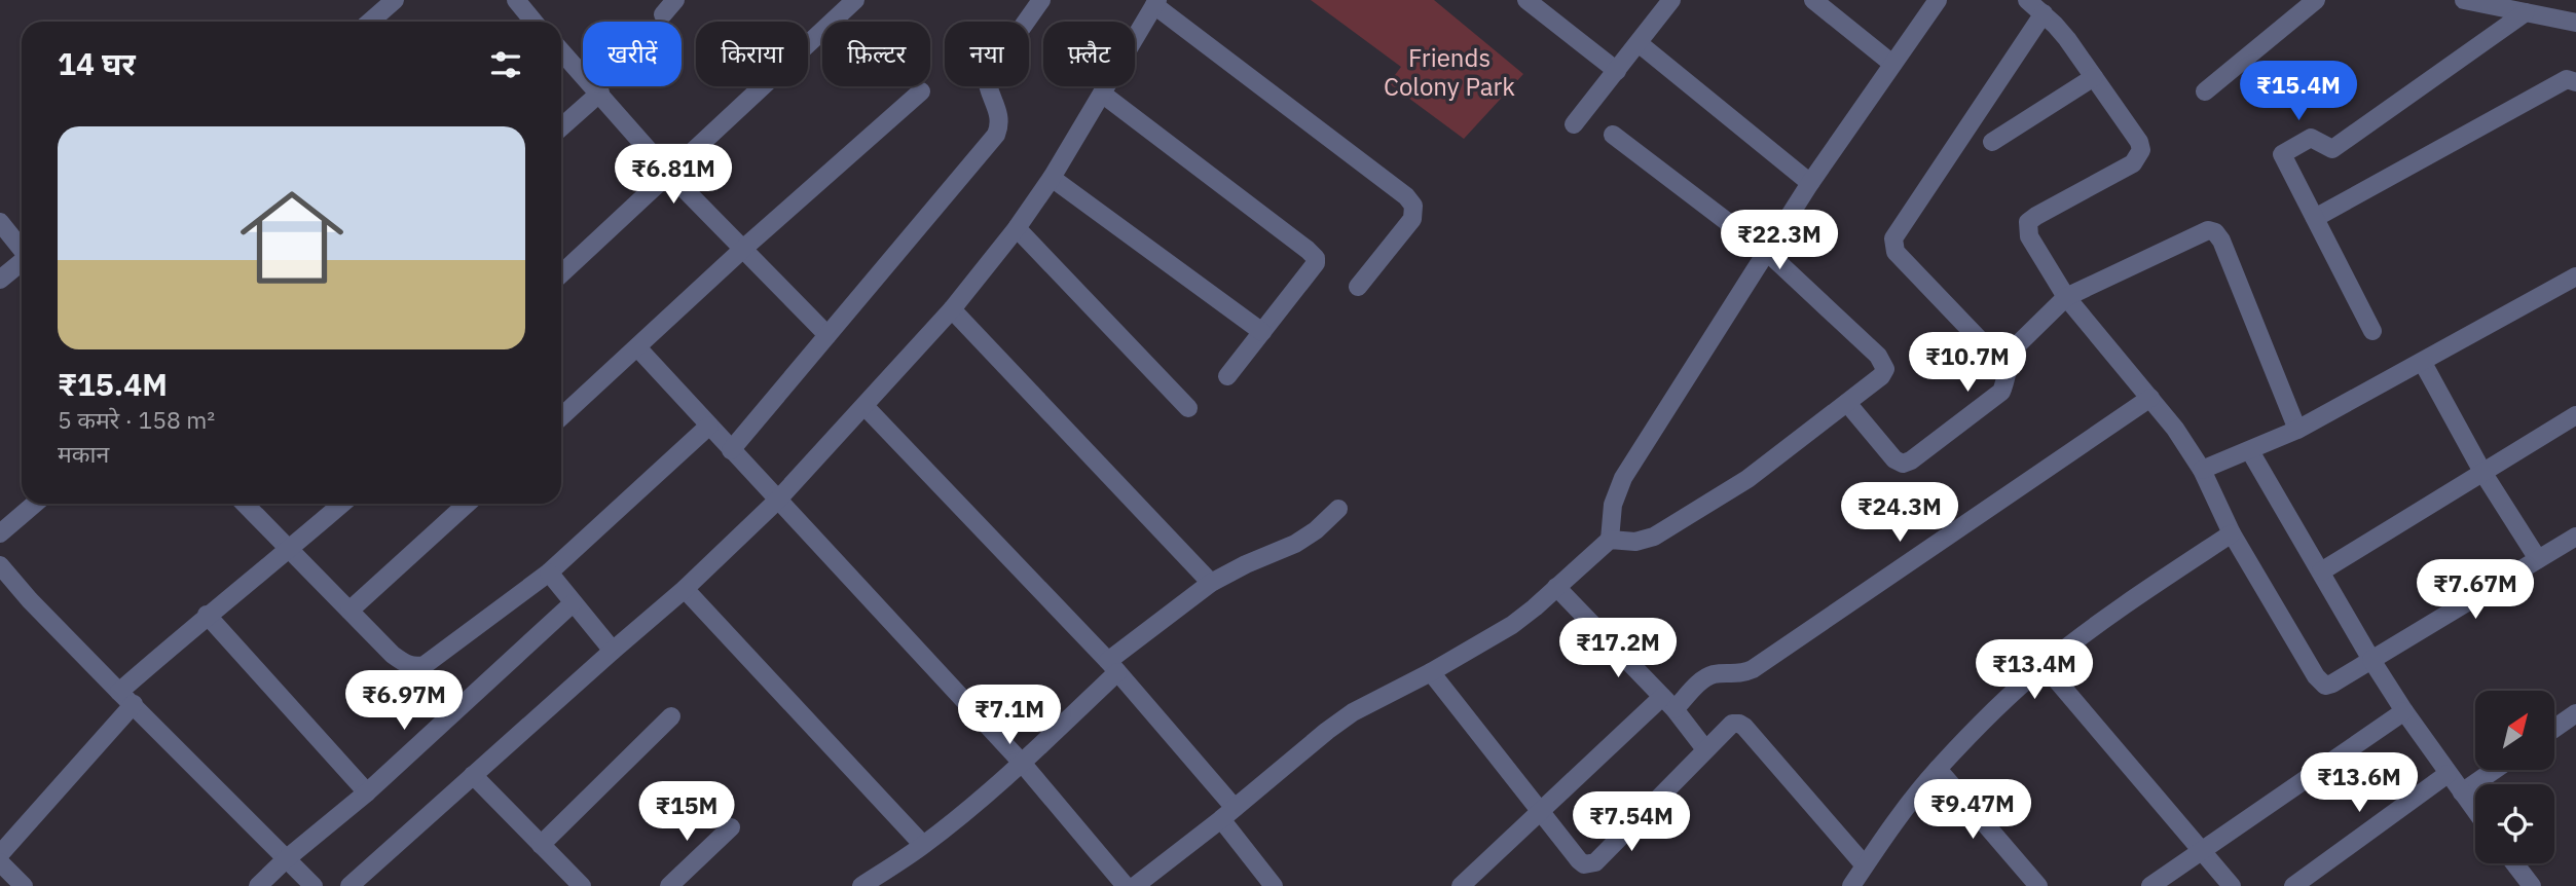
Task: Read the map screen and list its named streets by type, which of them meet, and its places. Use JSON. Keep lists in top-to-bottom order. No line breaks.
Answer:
{"parks":["Friends Colony Park"],"north":"top right","page":{"chip":["खरीदें","किराया","फ़िल्टर","नया","फ़्लैट"],"heading":"14 घर","price":["₹15.4M","₹6.81M","₹22.3M","₹10.7M","₹24.3M","₹7.67M","₹17.2M","₹13.4M","₹6.97M","₹7.1M","₹13.6M","₹9.47M","₹15M","₹7.54M"],"list":[{"name":"₹15.4M","note":"5 कमरे · 158 m² · मकान"}]}}
